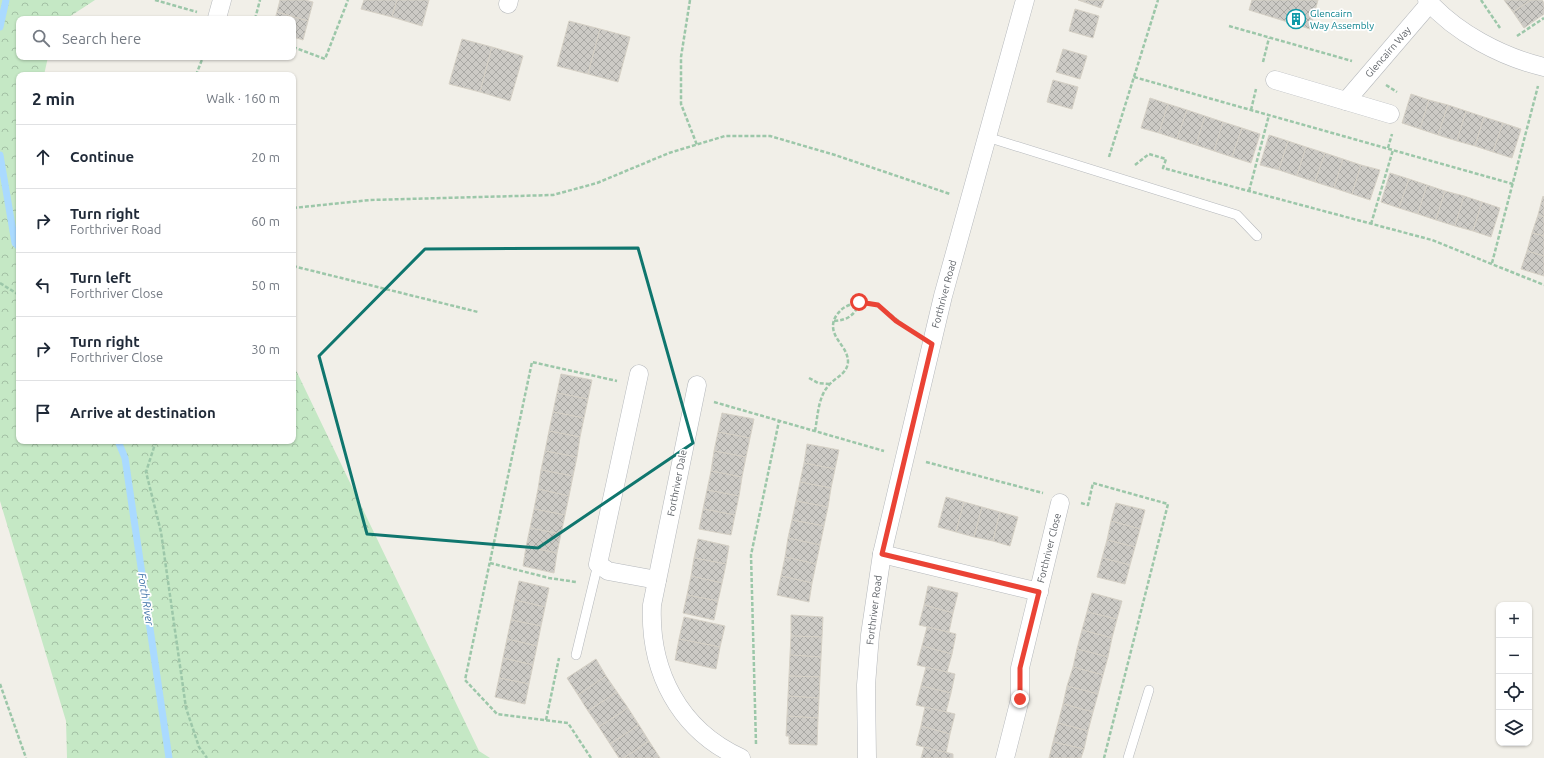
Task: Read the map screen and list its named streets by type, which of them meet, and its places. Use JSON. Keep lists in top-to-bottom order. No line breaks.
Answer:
{"streets":{"street":["Glencairn Way","Forthriver Road","Forthriver Dale","Forthriver Close"]},"crossings":[["Forthriver Road","Forthriver Close"]],"water":["Forth River"],"places":{"building":["Glencairn Way Assembly"]},"page":{"search":"Search here","heading":["2 min","Walk · 160 m"],"list":[["Continue","20 m"],["Turn right","Forthriver Road","60 m"],["Turn left","Forthriver Close","50 m"],["Turn right","Forthriver Close","30 m"],"Arrive at destination"],"map_buttons":["+","−"]}}
